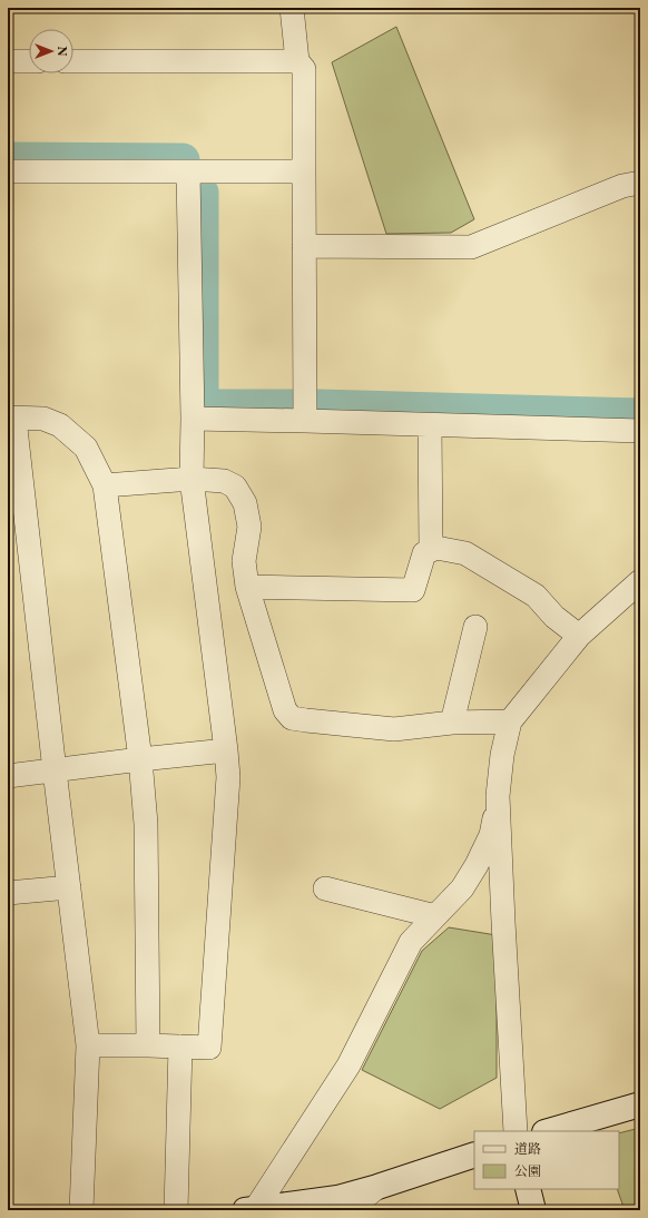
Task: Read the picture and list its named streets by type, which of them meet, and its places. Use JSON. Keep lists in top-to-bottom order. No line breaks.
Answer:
{"legend":["道路","公園"],"north":"right"}
